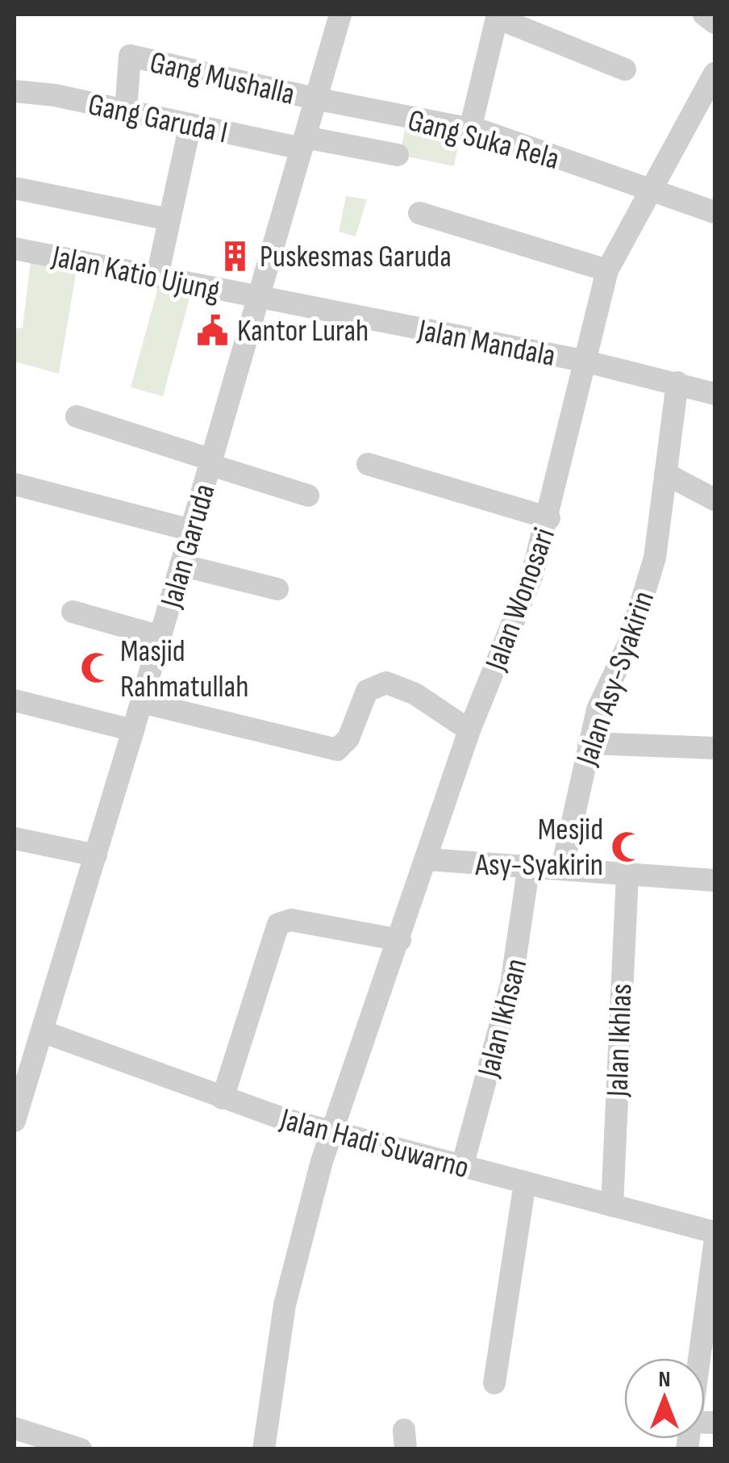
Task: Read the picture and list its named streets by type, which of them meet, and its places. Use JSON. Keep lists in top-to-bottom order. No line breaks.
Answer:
{"streets":{"street":["Gang Mushalla","Gang Garuda I","Gang Suka Rela","Jalan Katio Ujung","Jalan Mandala","Jalan Garuda","Jalan Wonosari","Jalan Asy-Syakirin","Jalan Ikhsan","Jalan Ikhlas","Jalan Hadi Suwarno"]},"crossings":[["Gang Mushalla","Gang Garuda I"],["Gang Mushalla","Gang Suka Rela"],["Gang Mushalla","Jalan Garuda"],["Gang Garuda I","Jalan Garuda"],["Gang Suka Rela","Jalan Garuda"],["Gang Suka Rela","Jalan Wonosari"],["Jalan Katio Ujung","Jalan Mandala"],["Jalan Katio Ujung","Jalan Garuda"],["Jalan Mandala","Jalan Garuda"],["Jalan Mandala","Jalan Wonosari"],["Jalan Mandala","Jalan Asy-Syakirin"],["Jalan Garuda","Jalan Hadi Suwarno"],["Jalan Wonosari","Jalan Hadi Suwarno"],["Jalan Ikhsan","Jalan Hadi Suwarno"],["Jalan Ikhlas","Jalan Hadi Suwarno"]],"places":{"building":["Puskesmas Garuda"],"public building":["Kantor Lurah"],"mosque":["Masjid Rahmatullah","Mesjid Asy-Syakirin"]},"north":"top"}
